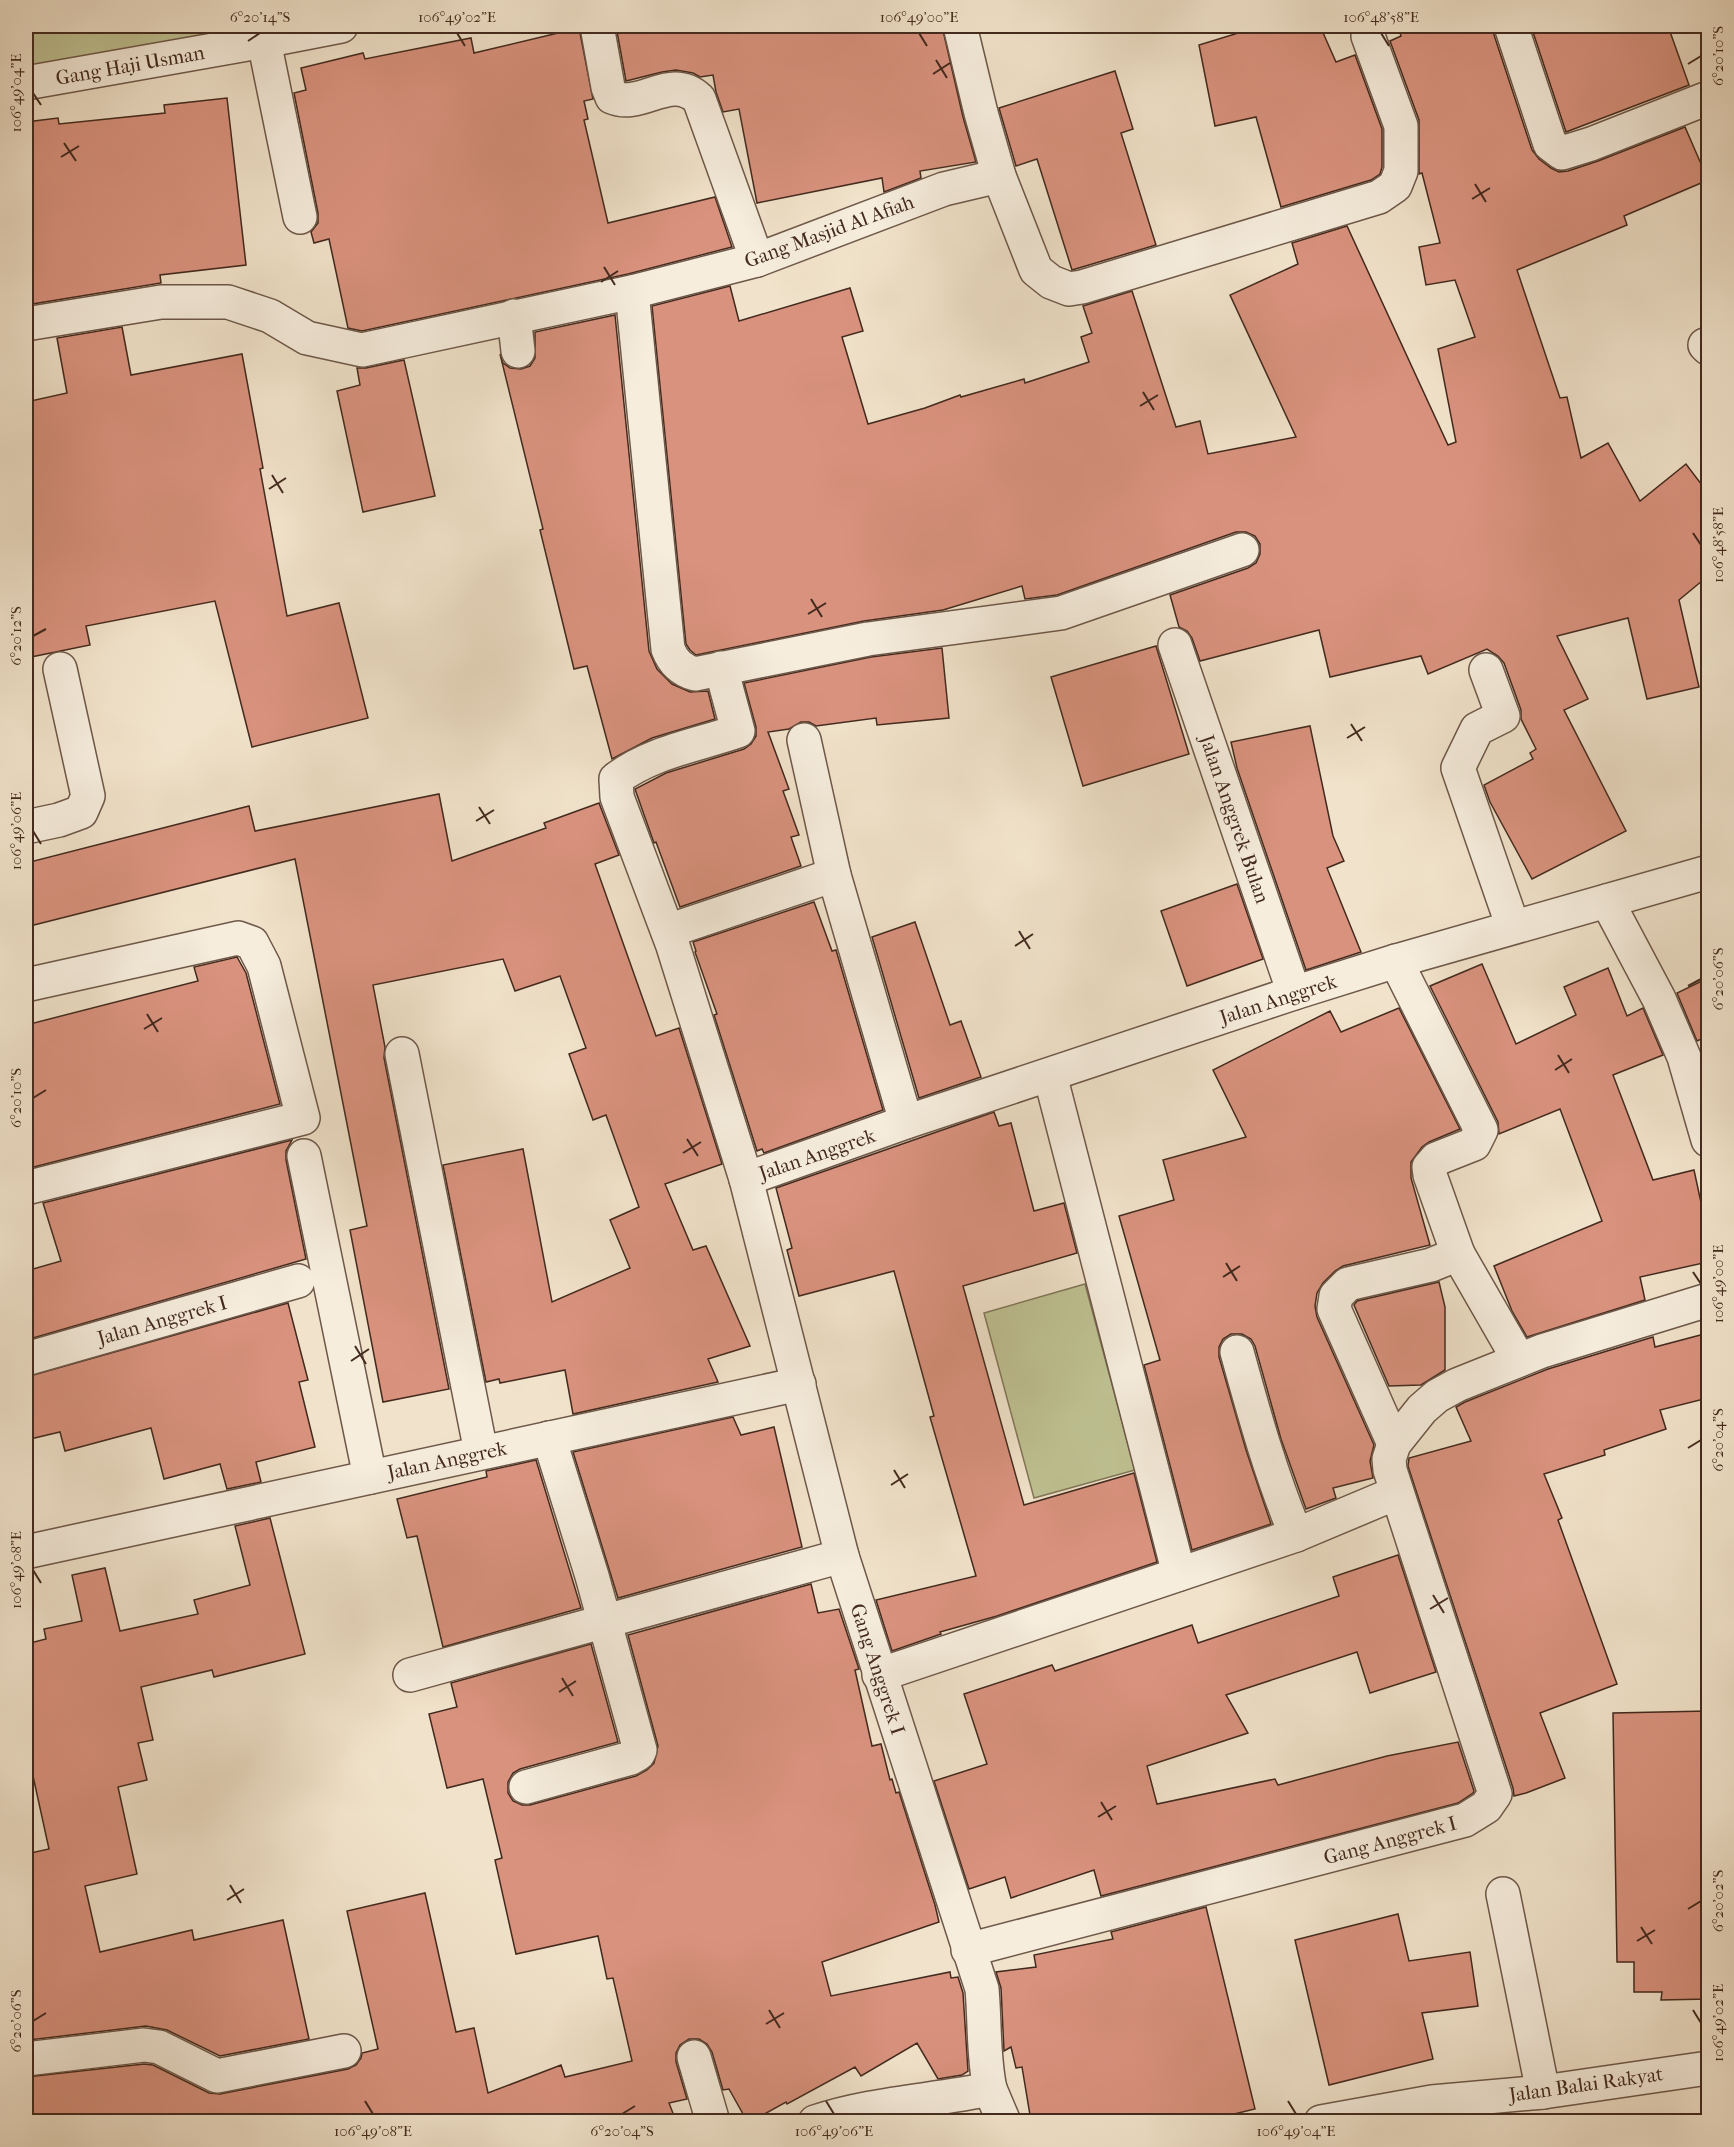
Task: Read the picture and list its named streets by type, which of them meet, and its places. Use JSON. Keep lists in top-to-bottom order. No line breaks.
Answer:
{"streets":{"street":["Gang Haji Usman","Gang Masjid Al Afiah","Jalan Anggrek Bulan","Jalan Anggrek","Jalan Anggrek I","Gang Anggrek I","Jalan Balai Rakyat"]},"crossings":[["Jalan Anggrek Bulan","Jalan Anggrek"],["Jalan Anggrek","Gang Anggrek I"]],"coordinates":["6°20'14\"S","106°49'02\"E","106°49'00\"E","106°48'58\"E","6°20'10\"S","106°49'04\"E","6°20'12\"S","106°49'06\"E","6°20'06\"S","6°20'04\"S","106°49'08\"E","6°20'02\"S"]}
